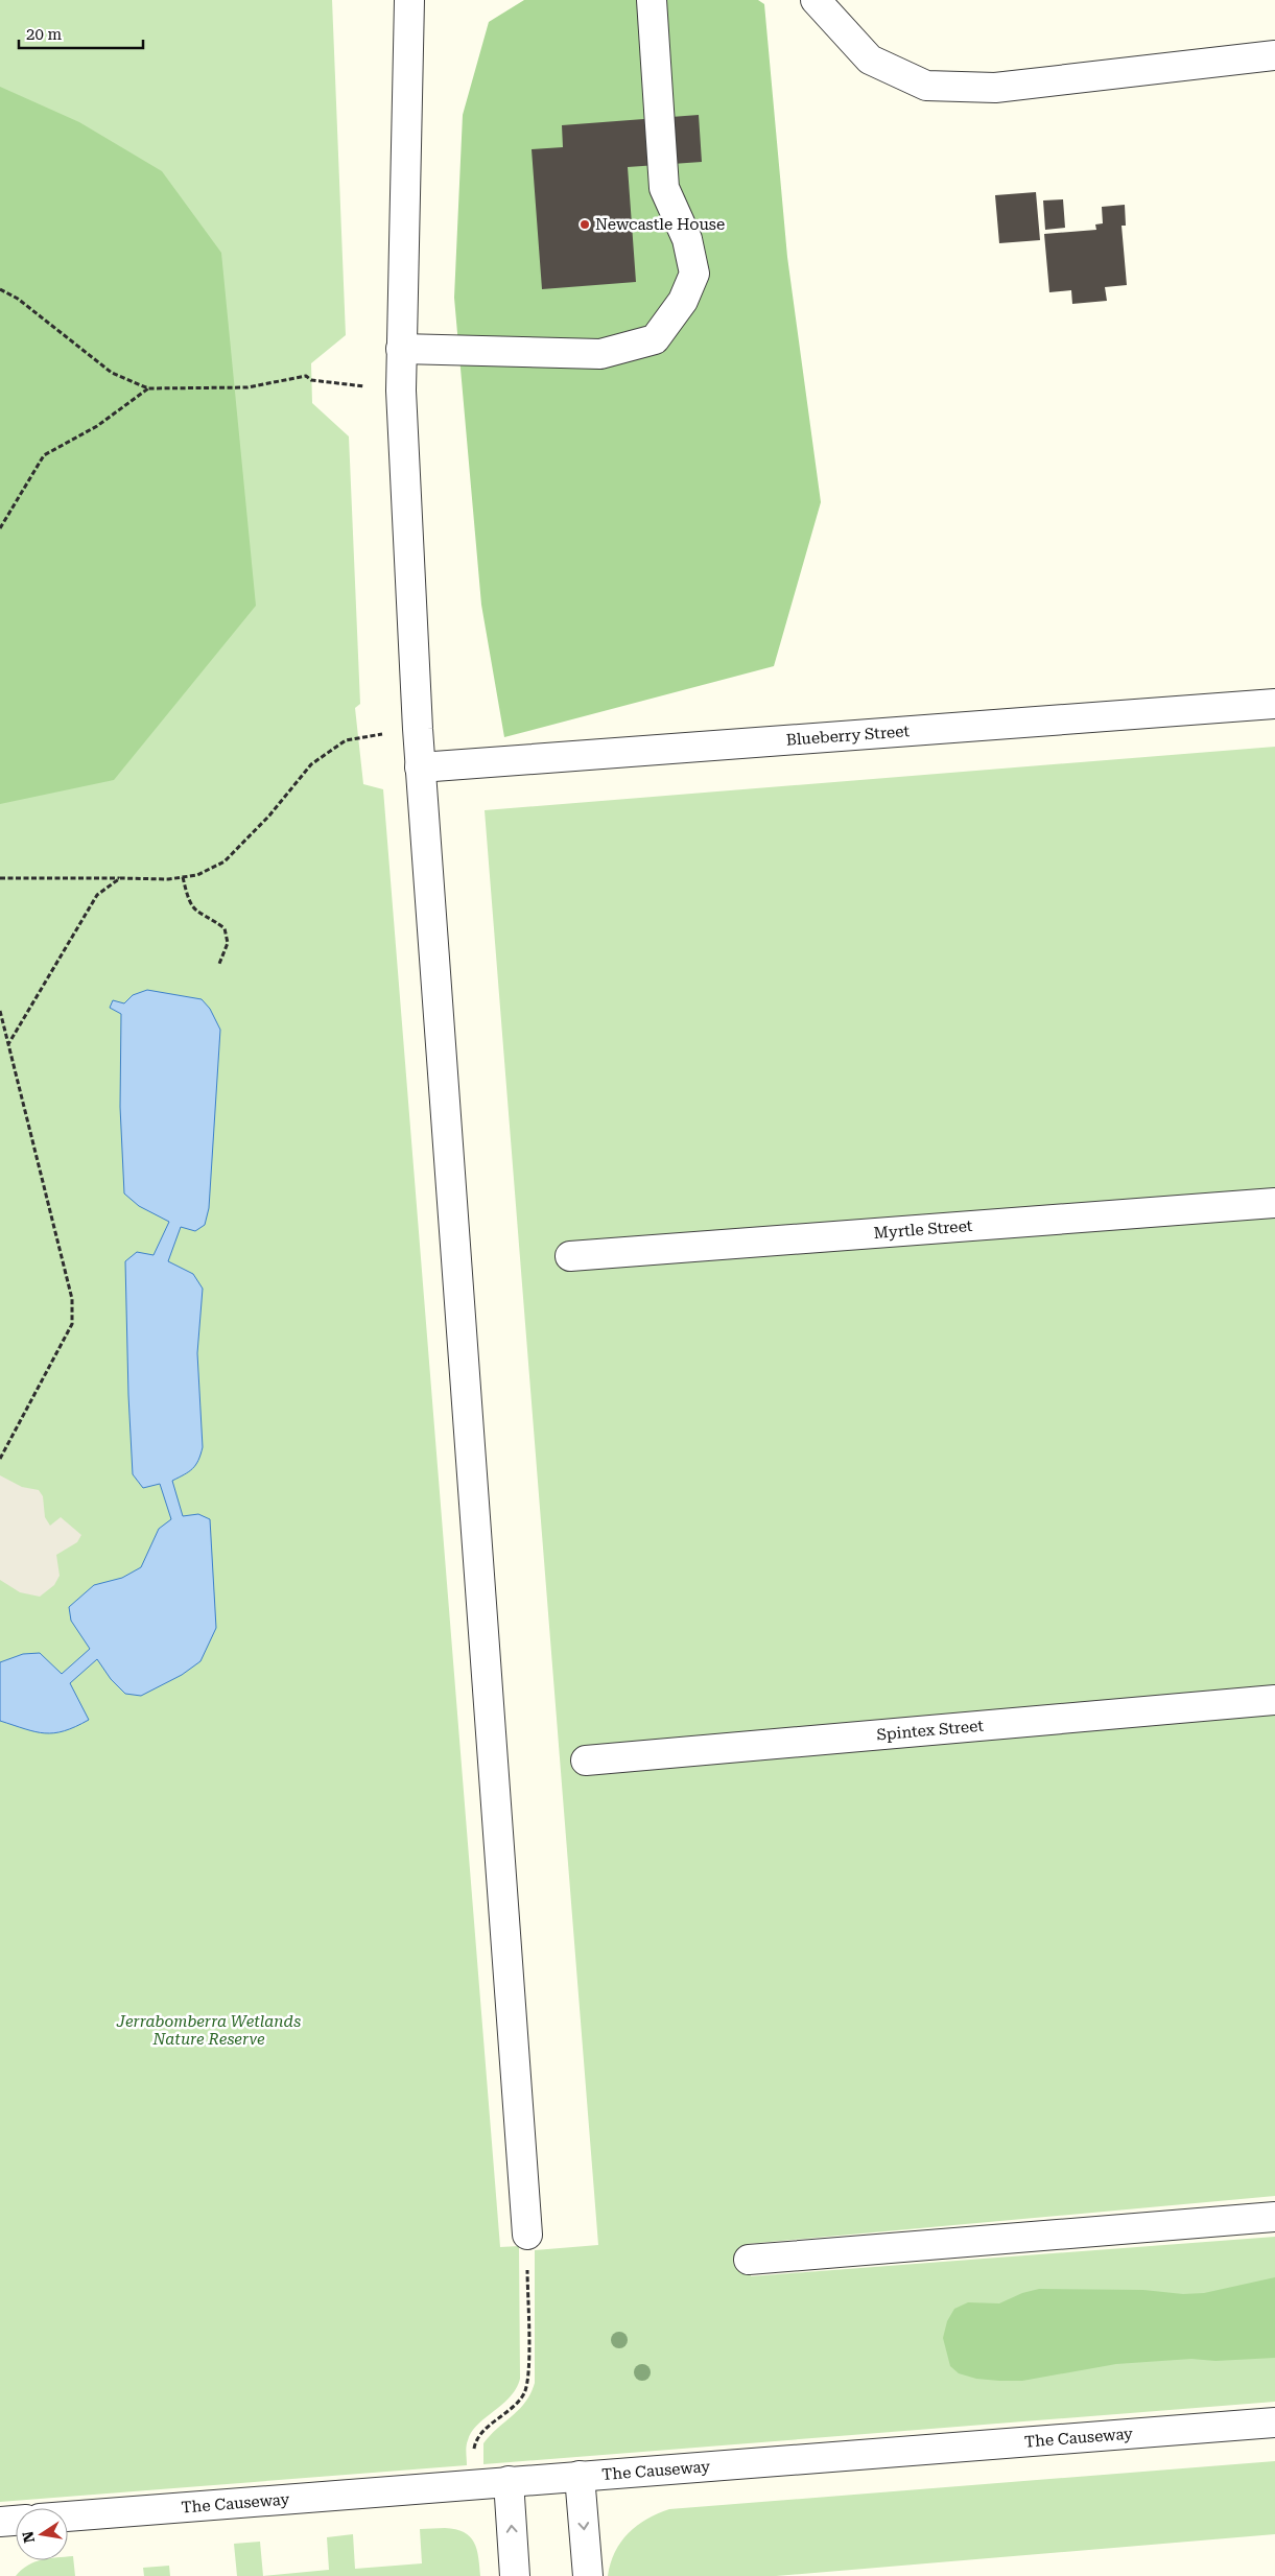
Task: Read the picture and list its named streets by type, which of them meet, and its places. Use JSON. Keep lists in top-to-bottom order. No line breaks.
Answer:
{"streets":{"street":["Blueberry Street","Myrtle Street","Spintex Street","The Causeway"]},"parks":["Jerrabomberra Wetlands Nature Reserve"],"places":["Newcastle House"],"scale_bar":"20 m","north":"left"}
